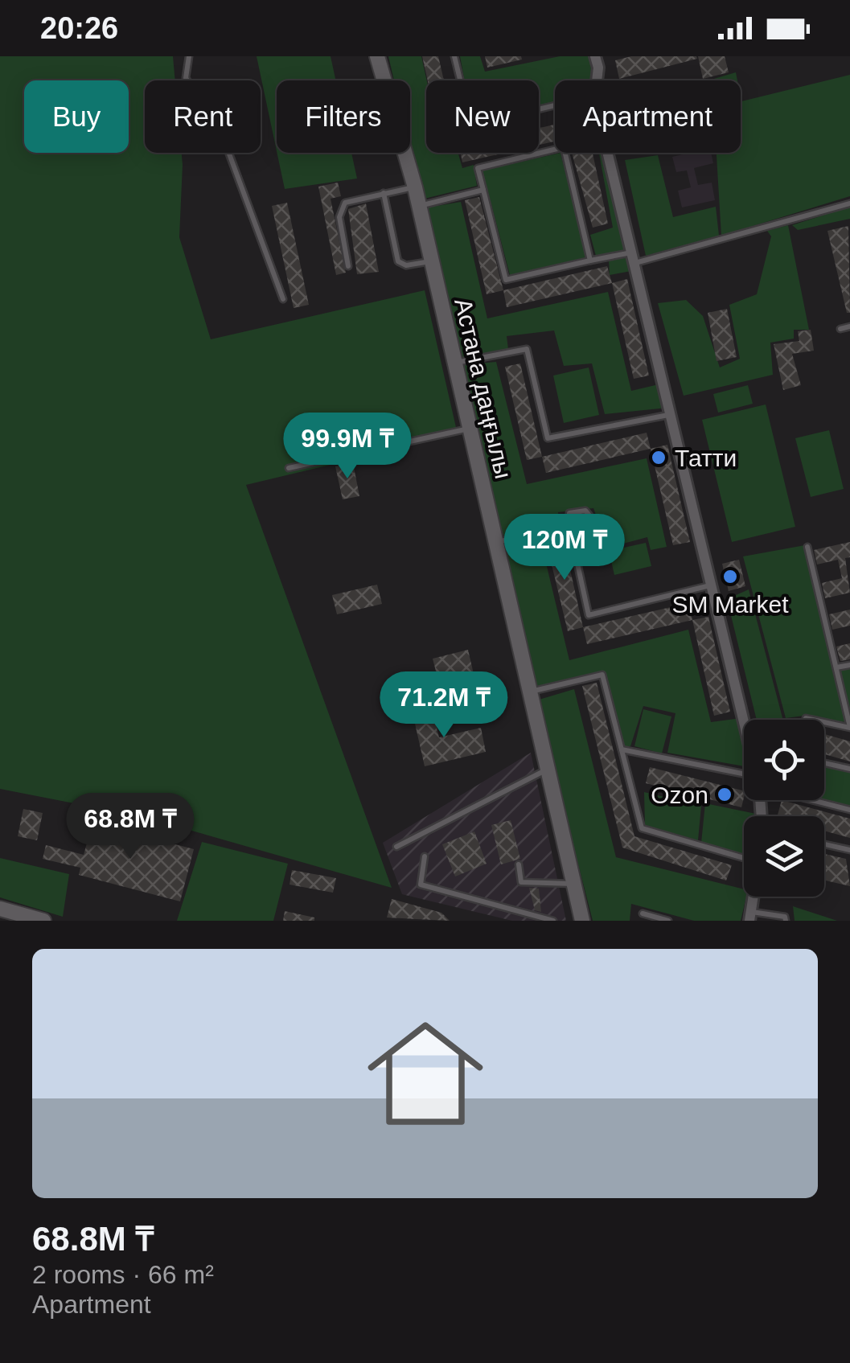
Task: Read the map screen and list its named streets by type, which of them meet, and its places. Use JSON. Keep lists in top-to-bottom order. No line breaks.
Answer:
{"streets":{"street":["Астана даңғылы"]},"places":["Татти","SM Market","Ozon"],"page":{"status":"20:26","chip":["Buy","Rent","Filters","New","Apartment"],"price":["99.9M ₸","120M ₸","71.2M ₸","68.8M ₸"],"list":[{"name":"68.8M ₸","note":"2 rooms · 66 m² · Apartment"}]}}
